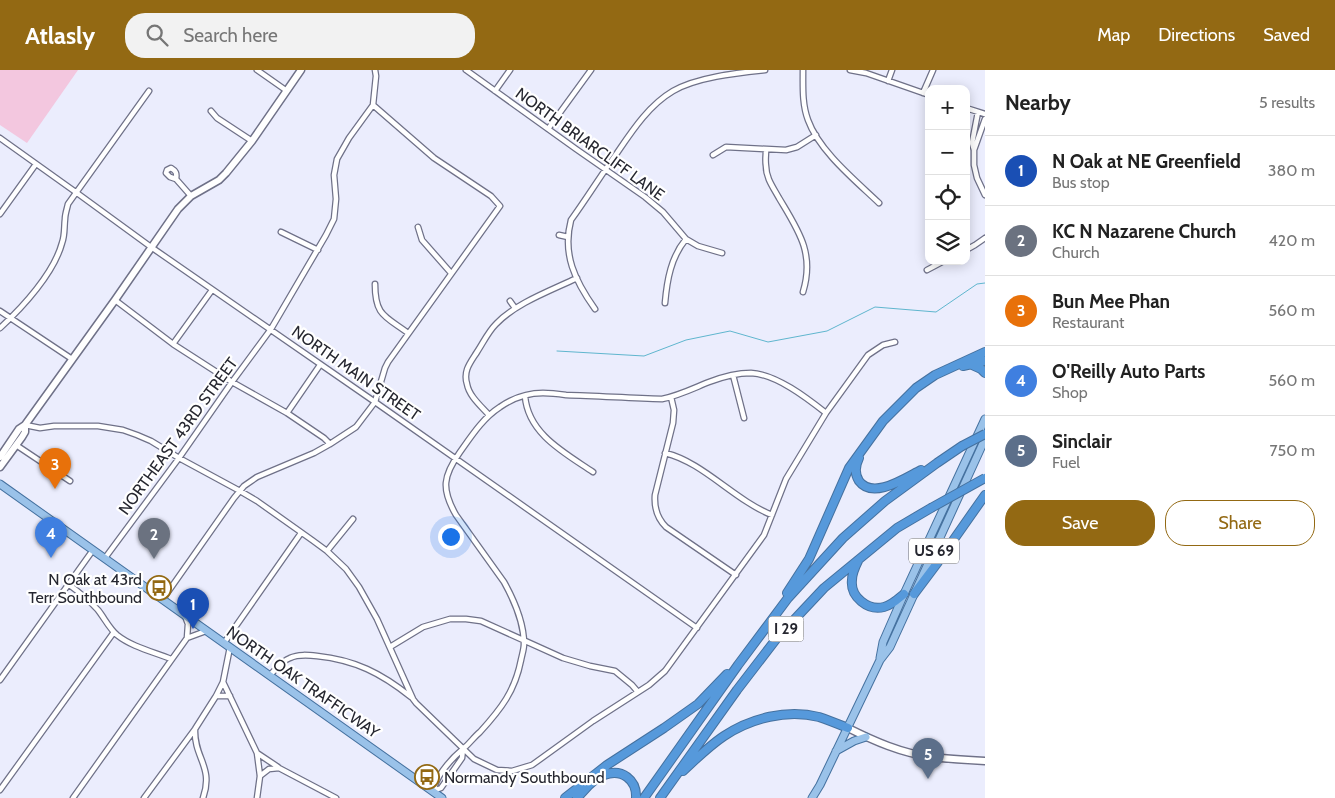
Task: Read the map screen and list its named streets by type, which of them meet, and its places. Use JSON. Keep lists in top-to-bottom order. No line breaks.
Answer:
{"streets":{"highway":["I 29"],"main road":["US 69","NORTH OAK TRAFFICWAY"],"street":["NORTH BRIARCLIFF LANE","NORTH MAIN STREET","NORTHEAST 43RD STREET"]},"crossings":[["NORTH MAIN STREET","NORTHEAST 43RD STREET"],["NORTHEAST 43RD STREET","NORTH OAK TRAFFICWAY"]],"places":{"bus stop":["N Oak at 43rd Terr Southbound","Normandy Southbound"]},"page":{"header":"Atlasly","search":"Search here","nav":["Map","Directions","Saved"],"heading":["Nearby","5 results"],"map_buttons":["+","−"],"list":[{"mark":"1","name":"N Oak at NE Greenfield","note":"Bus stop","value":"380 m"},{"mark":"2","name":"KC N Nazarene Church","note":"Church","value":"420 m"},{"mark":"3","name":"Bun Mee Phan","note":"Restaurant","value":"560 m"},{"mark":"4","name":"O'Reilly Auto Parts","note":"Shop","value":"560 m"},{"mark":"5","name":"Sinclair","note":"Fuel","value":"750 m"}],"pins":["3","4","2","1","5"],"buttons":["Save","Share"]}}
